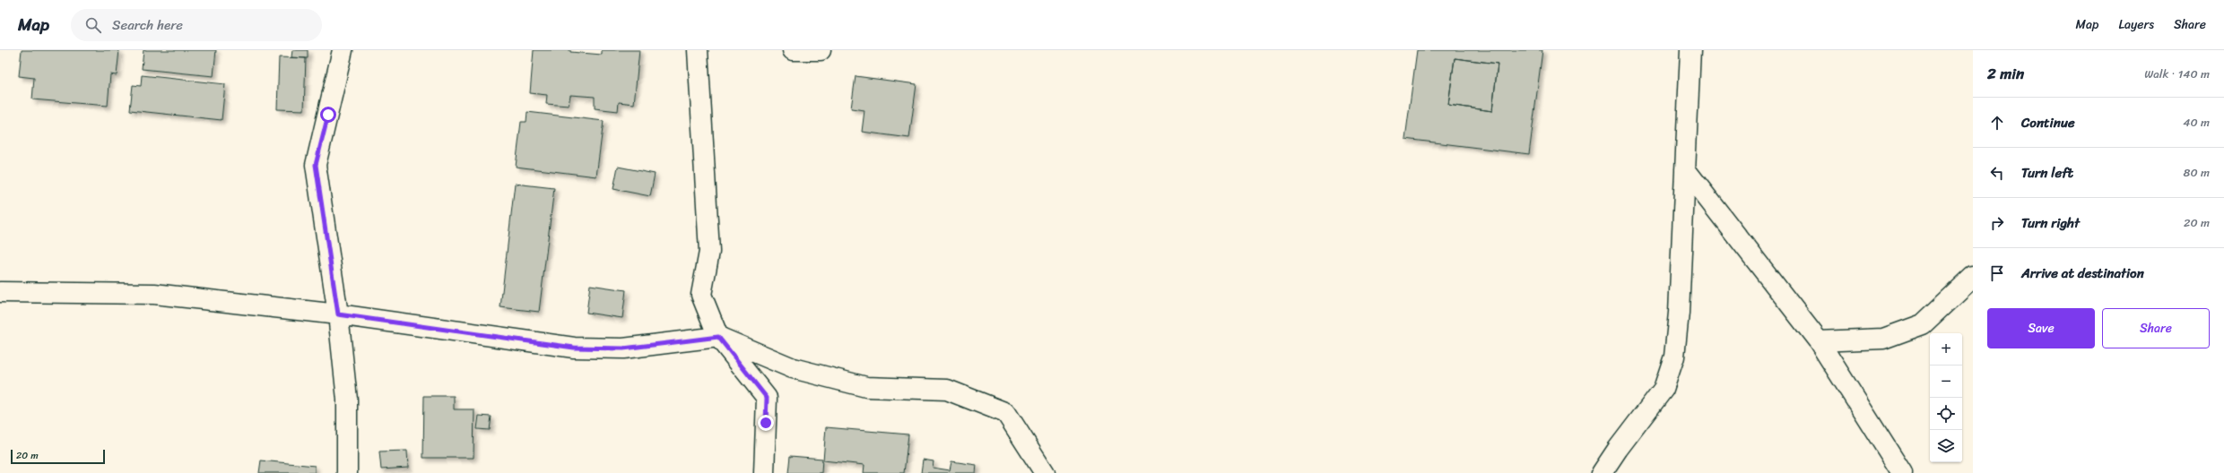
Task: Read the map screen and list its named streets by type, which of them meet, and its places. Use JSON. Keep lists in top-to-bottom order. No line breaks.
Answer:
{"scale_bar":"20 m","page":{"header":"Map","search":"Search here","nav":["Map","Layers","Share"],"heading":["2 min","Walk · 140 m"],"list":[["Continue","40 m"],["Turn left","80 m"],["Turn right","20 m"],"Arrive at destination"],"buttons":["Save","Share"],"map_buttons":["+","−"],"scale":"20 m"}}
